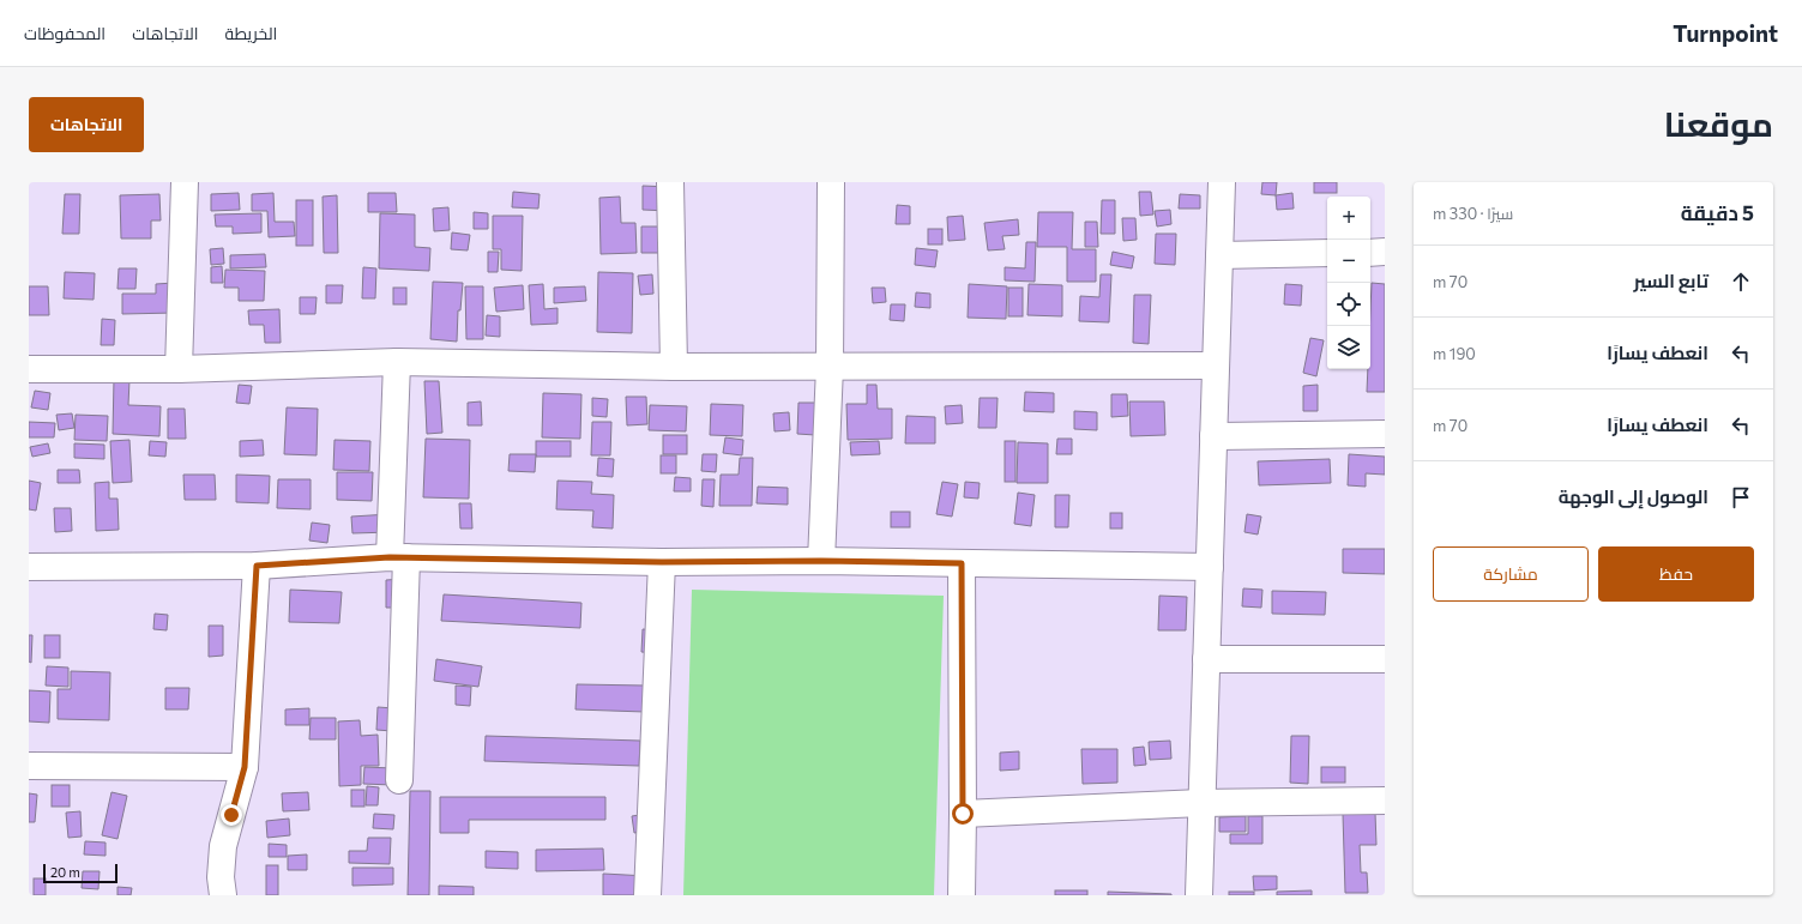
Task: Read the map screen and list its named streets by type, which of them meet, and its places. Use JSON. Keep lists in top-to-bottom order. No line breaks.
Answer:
{"scale_bar":"20 m","page":{"header":"Turnpoint","nav":["الخريطة","الاتجاهات","المحفوظات"],"title":"موقعنا","buttons":["الاتجاهات",["حفظ","مشاركة"]],"heading":["5 دقيقة","سيرًا · 330 m"],"map_buttons":["+","−"],"list":[["تابع السير","70 m"],["انعطف يسارًا","190 m"],["انعطف يسارًا","70 m"],"الوصول إلى الوجهة"],"scale":"20 m"}}
